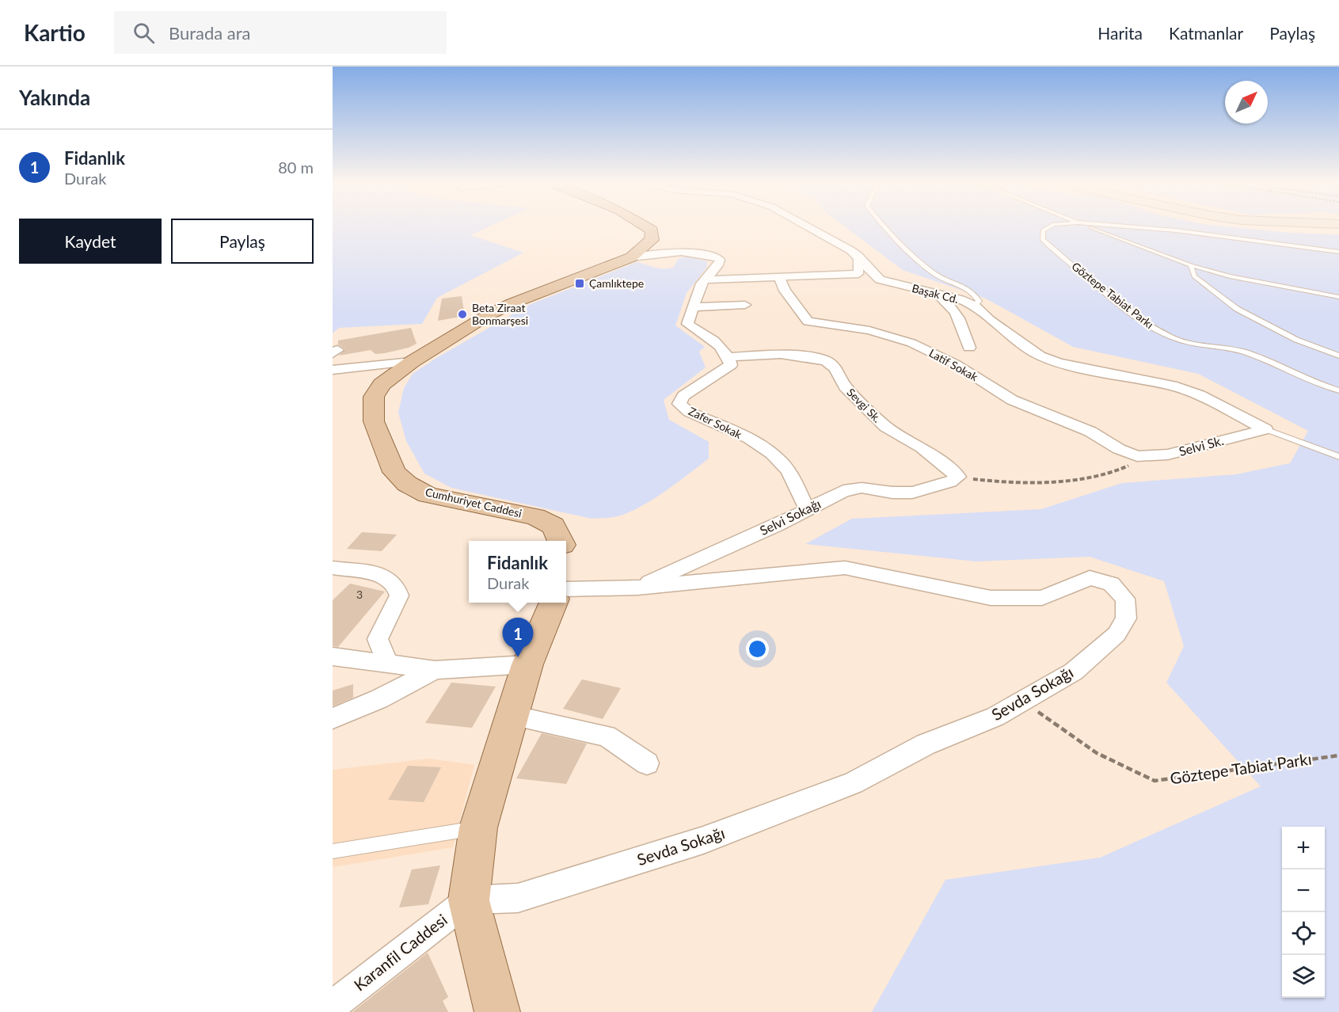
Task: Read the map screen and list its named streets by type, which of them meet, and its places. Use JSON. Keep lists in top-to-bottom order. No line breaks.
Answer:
{"streets":{"main road":["Cumhuriyet Caddesi"],"street":["Başak Cd.","Latif Sokak","Sevgi Sk.","Zafer Sokak","Selvi Sk.","Selvi Sokağı","Sevda Sokağı","Karanfil Caddesi"],"lane":["Göztepe Tabiat Parkı"]},"crossings":[["Başak Cd.","Selvi Sk."],["Göztepe Tabiat Parkı","Sevda Sokağı"],["Latif Sokak","Selvi Sk."],["Sevgi Sk.","Zafer Sokak"],["Sevgi Sk.","Selvi Sokağı"],["Zafer Sokak","Selvi Sokağı"],["Selvi Sokağı","Sevda Sokağı"],["Sevda Sokağı","Karanfil Caddesi"]],"places":{"transit":["Çamlıktepe"],"other":["Beta Ziraat Bonmarşesi"]},"house_numbers":["3"],"north":"top right","page":{"header":"Kartio","search":"Burada ara","nav":["Harita","Katmanlar","Paylaş"],"heading":"Yakında","list":[{"mark":"1","name":"Fidanlık","note":"Durak","value":"80 m"}],"buttons":["Kaydet","Paylaş"],"popup":["Fidanlık","Durak"],"pins":"1","map_buttons":["+","−"]}}
